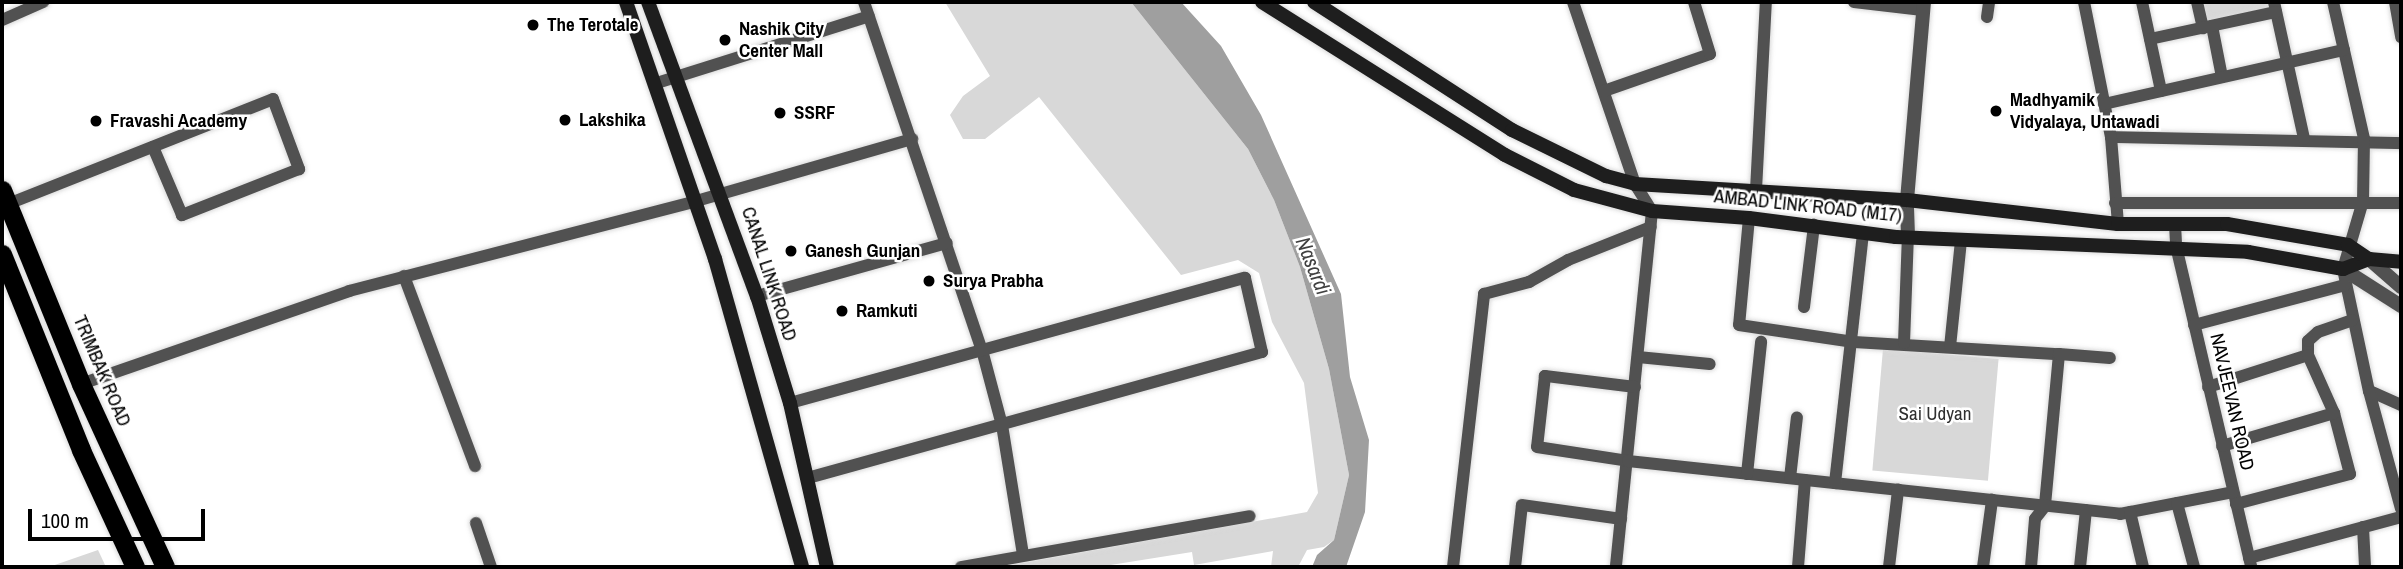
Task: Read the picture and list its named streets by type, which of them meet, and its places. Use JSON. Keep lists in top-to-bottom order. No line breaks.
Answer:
{"streets":{"highway":["TRIMBAK ROAD"],"main road":["AMBAD LINK ROAD (M17)","CANAL LINK ROAD"],"street":["NAVJEEVAN ROAD"]},"crossings":[["AMBAD LINK ROAD (M17)","NAVJEEVAN ROAD"]],"water":["Nasardi"],"parks":["Sai Udyan"],"places":["The Terotale","Nashik City Center Mall","Madhyamik Vidyalaya, Untawadi","SSRF","Lakshika","Fravashi Academy","Ganesh Gunjan","Surya Prabha","Ramkuti"],"scale_bar":"100 m"}
